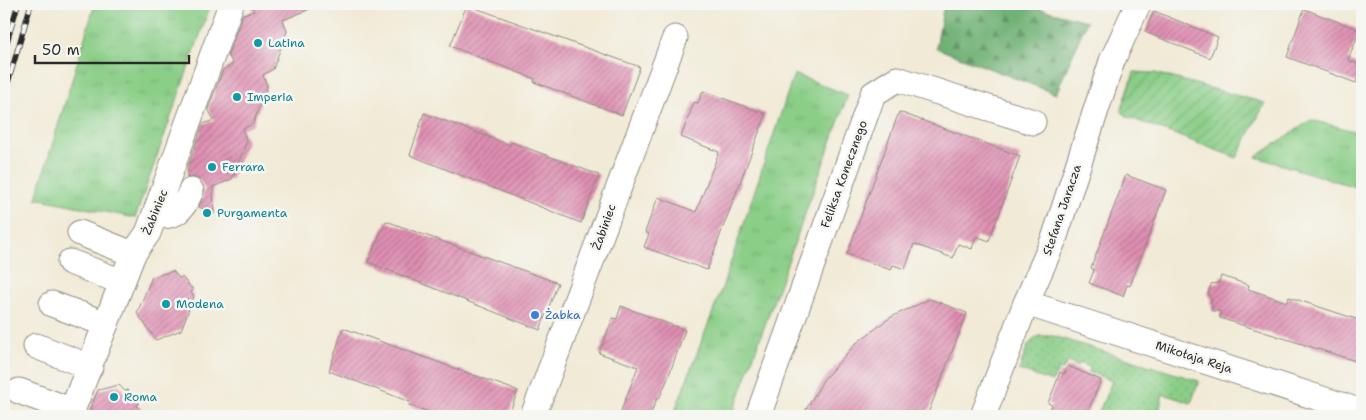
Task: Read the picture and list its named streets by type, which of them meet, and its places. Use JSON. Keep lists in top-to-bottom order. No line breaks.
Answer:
{"streets":{"street":["Feliksa Konecznego","Stefana Jaracza","Żabiniec","Mikołaja Reja"]},"crossings":[["Stefana Jaracza","Mikołaja Reja"]],"places":["Latina","Imperia","Ferrara","Purgamenta","Modena","Żabka","Roma"],"scale_bar":"50 m"}
